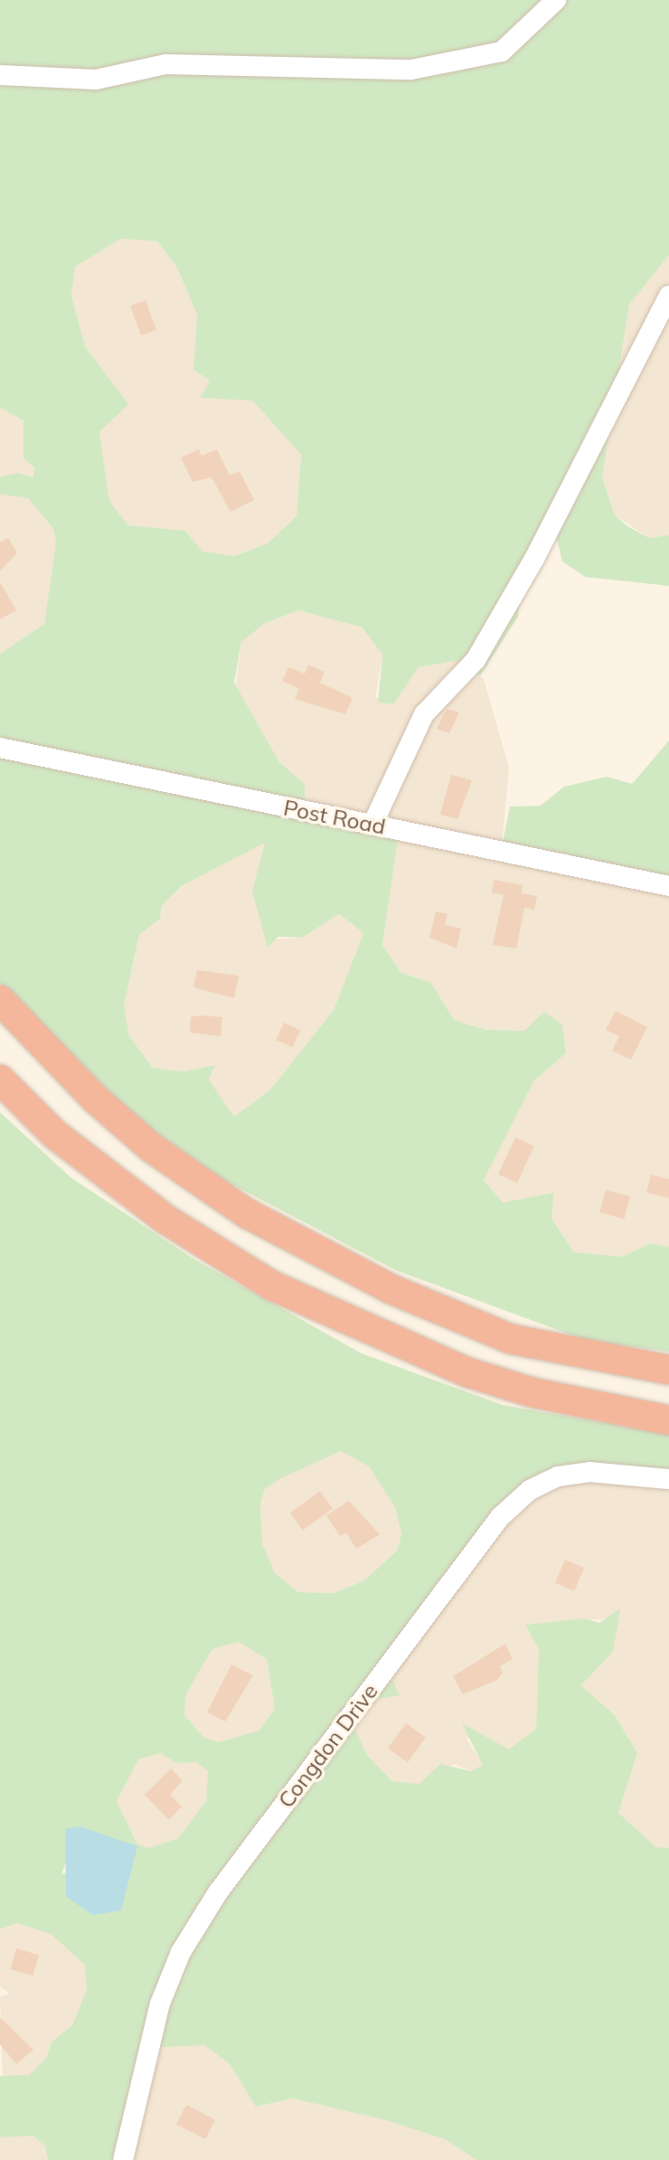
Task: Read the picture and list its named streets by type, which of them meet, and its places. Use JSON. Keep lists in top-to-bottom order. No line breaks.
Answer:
{"streets":{"street":["Post Road","Congdon Drive"]}}
